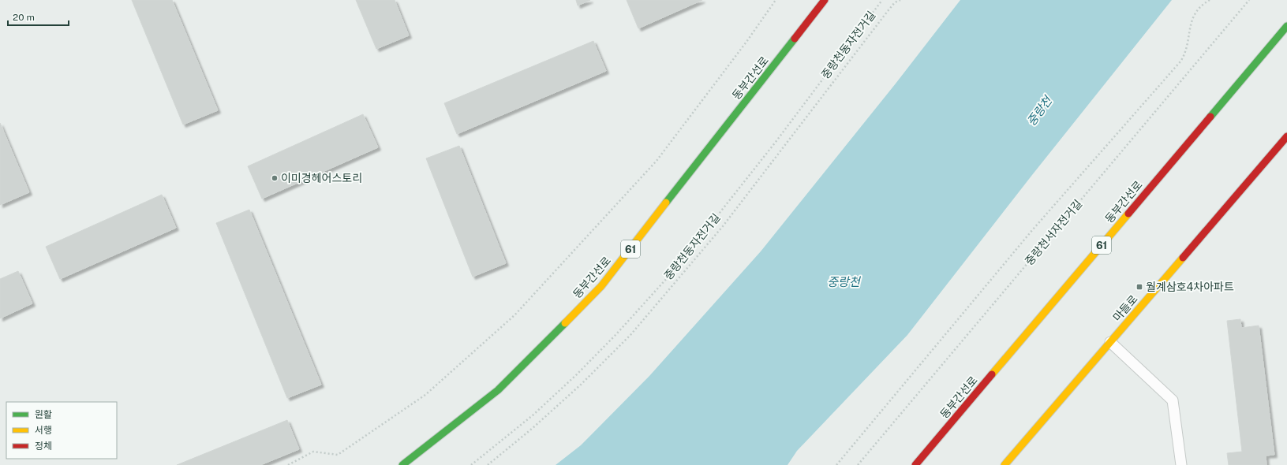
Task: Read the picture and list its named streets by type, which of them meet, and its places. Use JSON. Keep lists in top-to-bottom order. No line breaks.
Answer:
{"streets":{"main road":["동부간선로","61","마들로"],"path":["중랑천동자전거길","중랑천서자전거길"]},"water":["중랑천"],"places":{"other":["이미경헤어스토리"],"transit":["월계삼호4차아파트"]},"legend":["원활","서행","정체"],"scale_bar":"20 m"}
